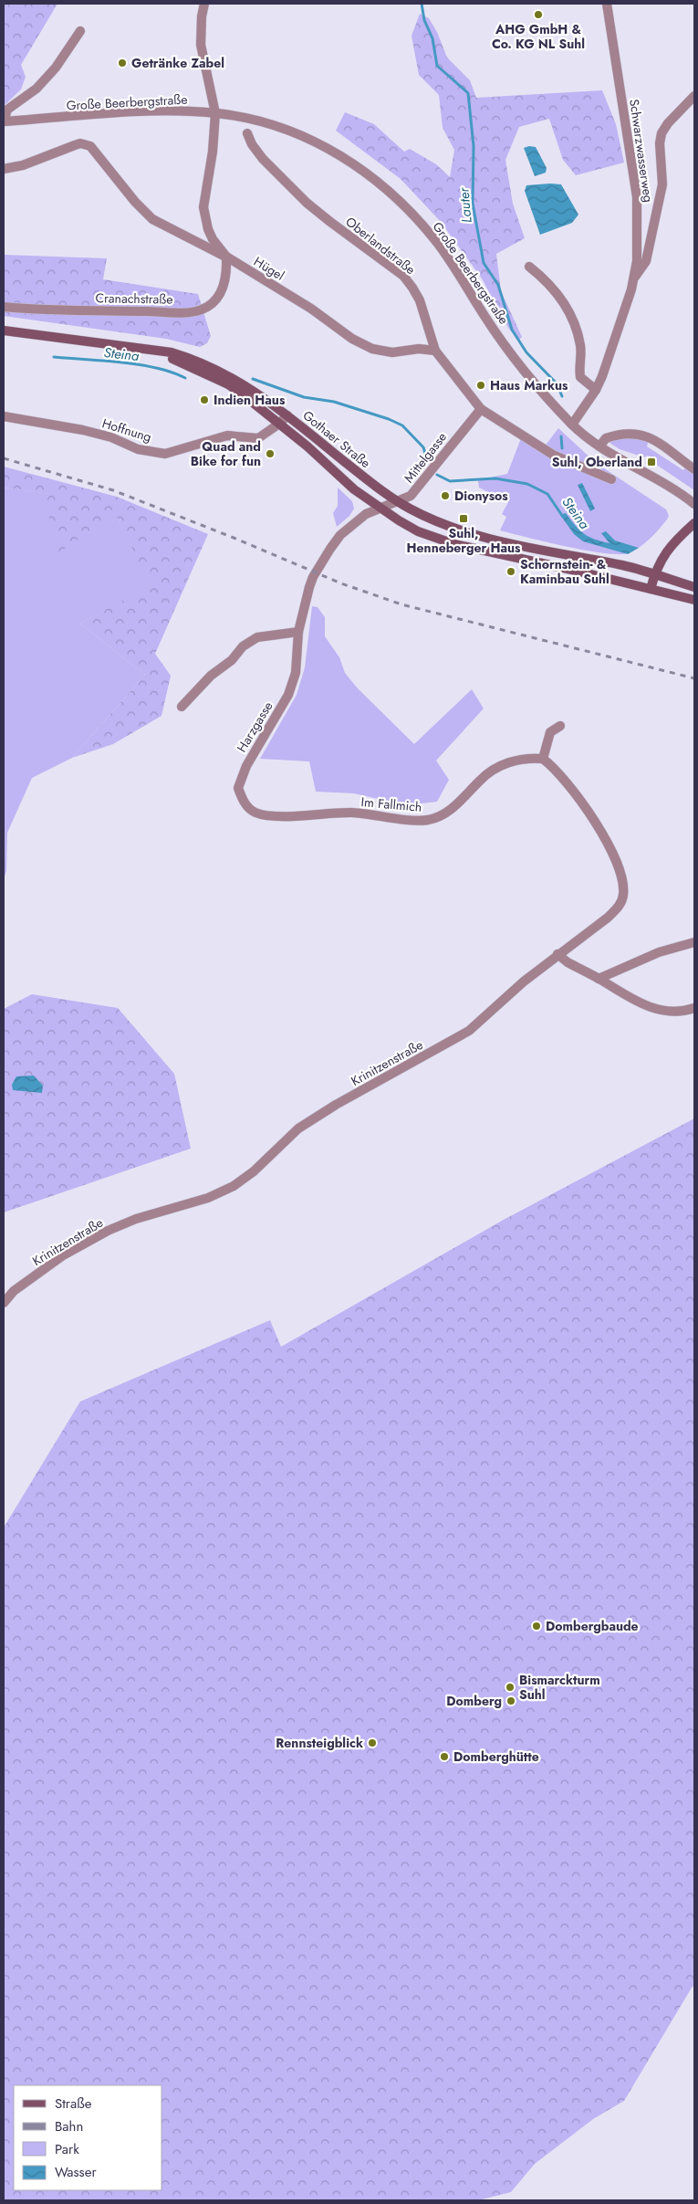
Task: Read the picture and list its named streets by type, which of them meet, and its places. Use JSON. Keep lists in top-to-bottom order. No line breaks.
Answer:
{"streets":{"main road":["Gothaer Straße"],"street":["Große Beerbergstraße","Schwarzwasserweg","Oberlandstraße","Hügel","Cranachstraße","Hoffnung","Mittelgasse","Harzgasse","Im Fallmich","Krinitzenstraße"]},"crossings":[["Große Beerbergstraße","Schwarzwasserweg"],["Große Beerbergstraße","Hügel"],["Oberlandstraße","Hügel"],["Oberlandstraße","Mittelgasse"],["Hügel","Cranachstraße"],["Hoffnung","Gothaer Straße"],["Gothaer Straße","Mittelgasse"],["Mittelgasse","Harzgasse"],["Harzgasse","Im Fallmich"],["Im Fallmich","Krinitzenstraße"]],"water":["Lauter","Steina"],"places":{"other":["AHG GmbH & Co. KG NL Suhl","Getränke Zabel","Haus Markus","Indien Haus","Quad and Bike for fun","Dionysos","Schornstein- & Kaminbau Suhl","Dombergbaude","Bismarckturm Suhl","Domberg","Rennsteigblick","Domberghütte"],"transit":["Suhl, Oberland","Suhl, Henneberger Haus"]},"legend":["Straße","Bahn","Park","Wasser"]}
